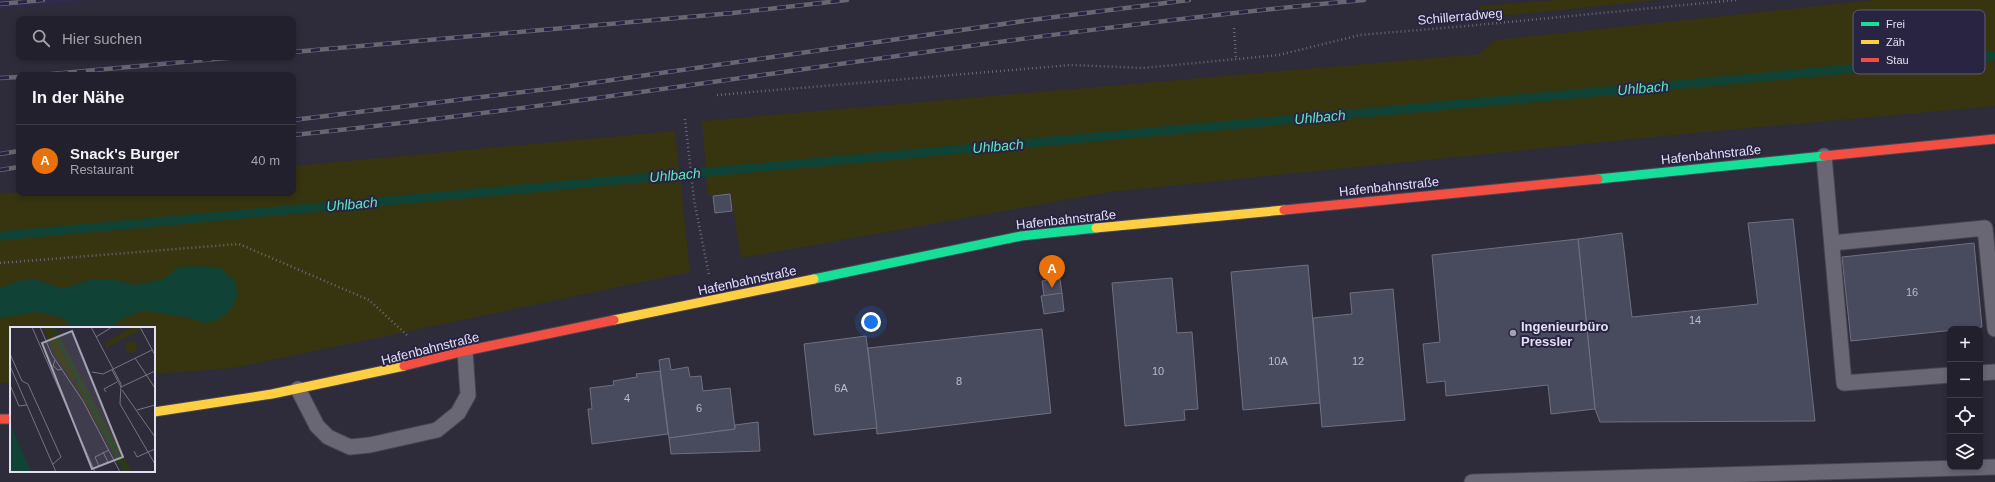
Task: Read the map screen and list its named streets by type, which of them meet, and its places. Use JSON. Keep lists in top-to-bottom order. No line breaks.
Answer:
{"streets":{"main road":["Hafenbahnstraße"],"path":["Schillerradweg"]},"water":["Uhlbach"],"places":["Ingenieurbüro Pressler"],"house_numbers":["16","14","10A","12","10","8","6A","4","6"],"legend":["Frei","Zäh","Stau"],"page":{"search":"Hier suchen","heading":"In der Nähe","list":[{"mark":"A","name":"Snack's Burger","note":"Restaurant","value":"40 m"}],"pins":"A","map_buttons":["+","−"]}}
